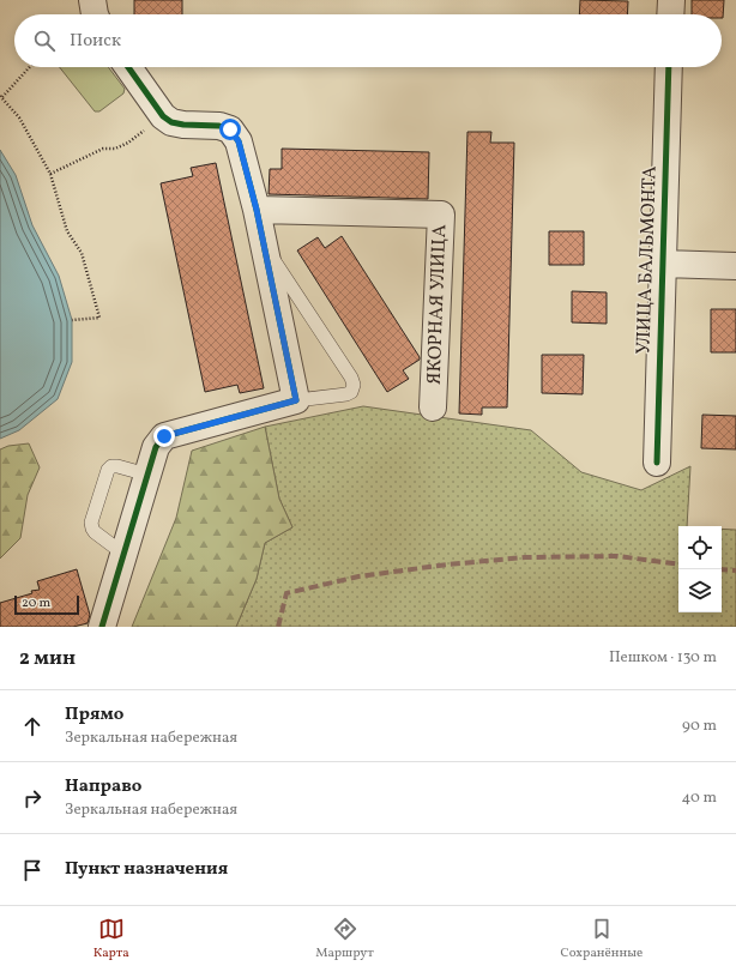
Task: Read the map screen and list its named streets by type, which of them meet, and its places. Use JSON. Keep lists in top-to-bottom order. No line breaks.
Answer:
{"streets":{"street":["УЛИЦА БАЛЬМОНТА","ЯКОРНАЯ УЛИЦА"]},"scale_bar":"20 m","page":{"search":"Поиск","scale":"20 m","heading":["2 мин","Пешком · 130 m"],"list":[["Прямо","Зеркальная набережная","90 m"],["Направо","Зеркальная набережная","40 m"],"Пункт назначения"],"nav":["Карта","Маршрут","Сохранённые"]}}
